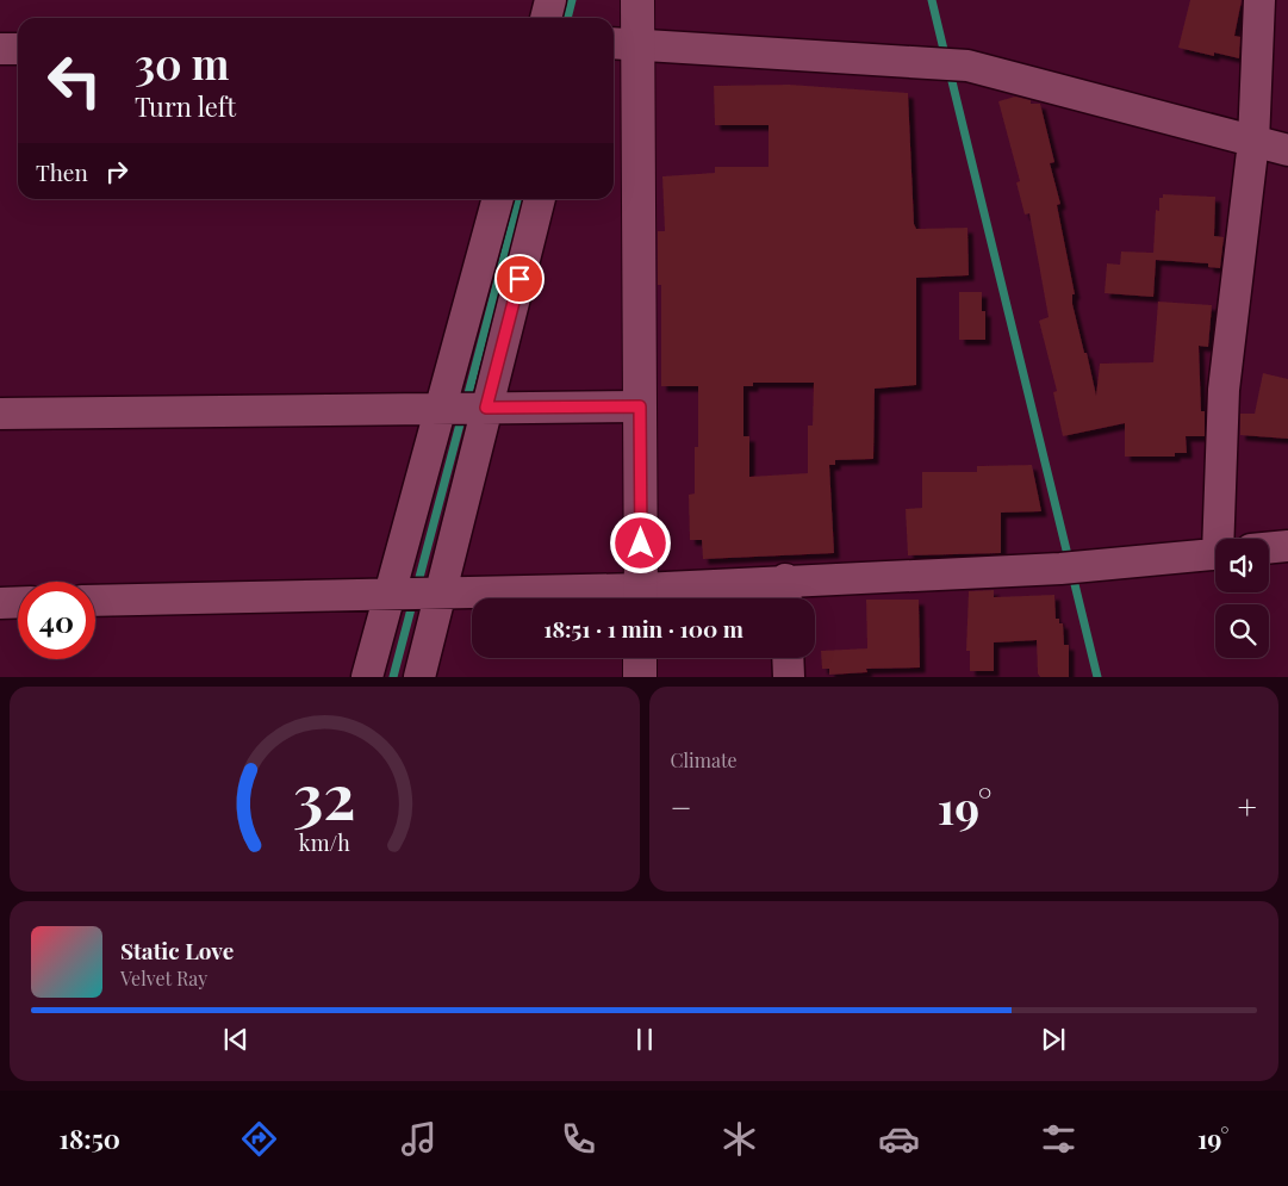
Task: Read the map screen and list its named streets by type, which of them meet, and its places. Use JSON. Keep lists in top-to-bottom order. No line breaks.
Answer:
{"page":{"turn":["30 m","Turn left"],"then":"Then","limit":"40","trip":"18:51 · 1 min · 100 m","tile":"Climate","heat":["−","19°","+"],"song":["Static Love","Velvet Ray"],"tabs":["18:50","19°"],"gauge":["32","km/h"]}}
